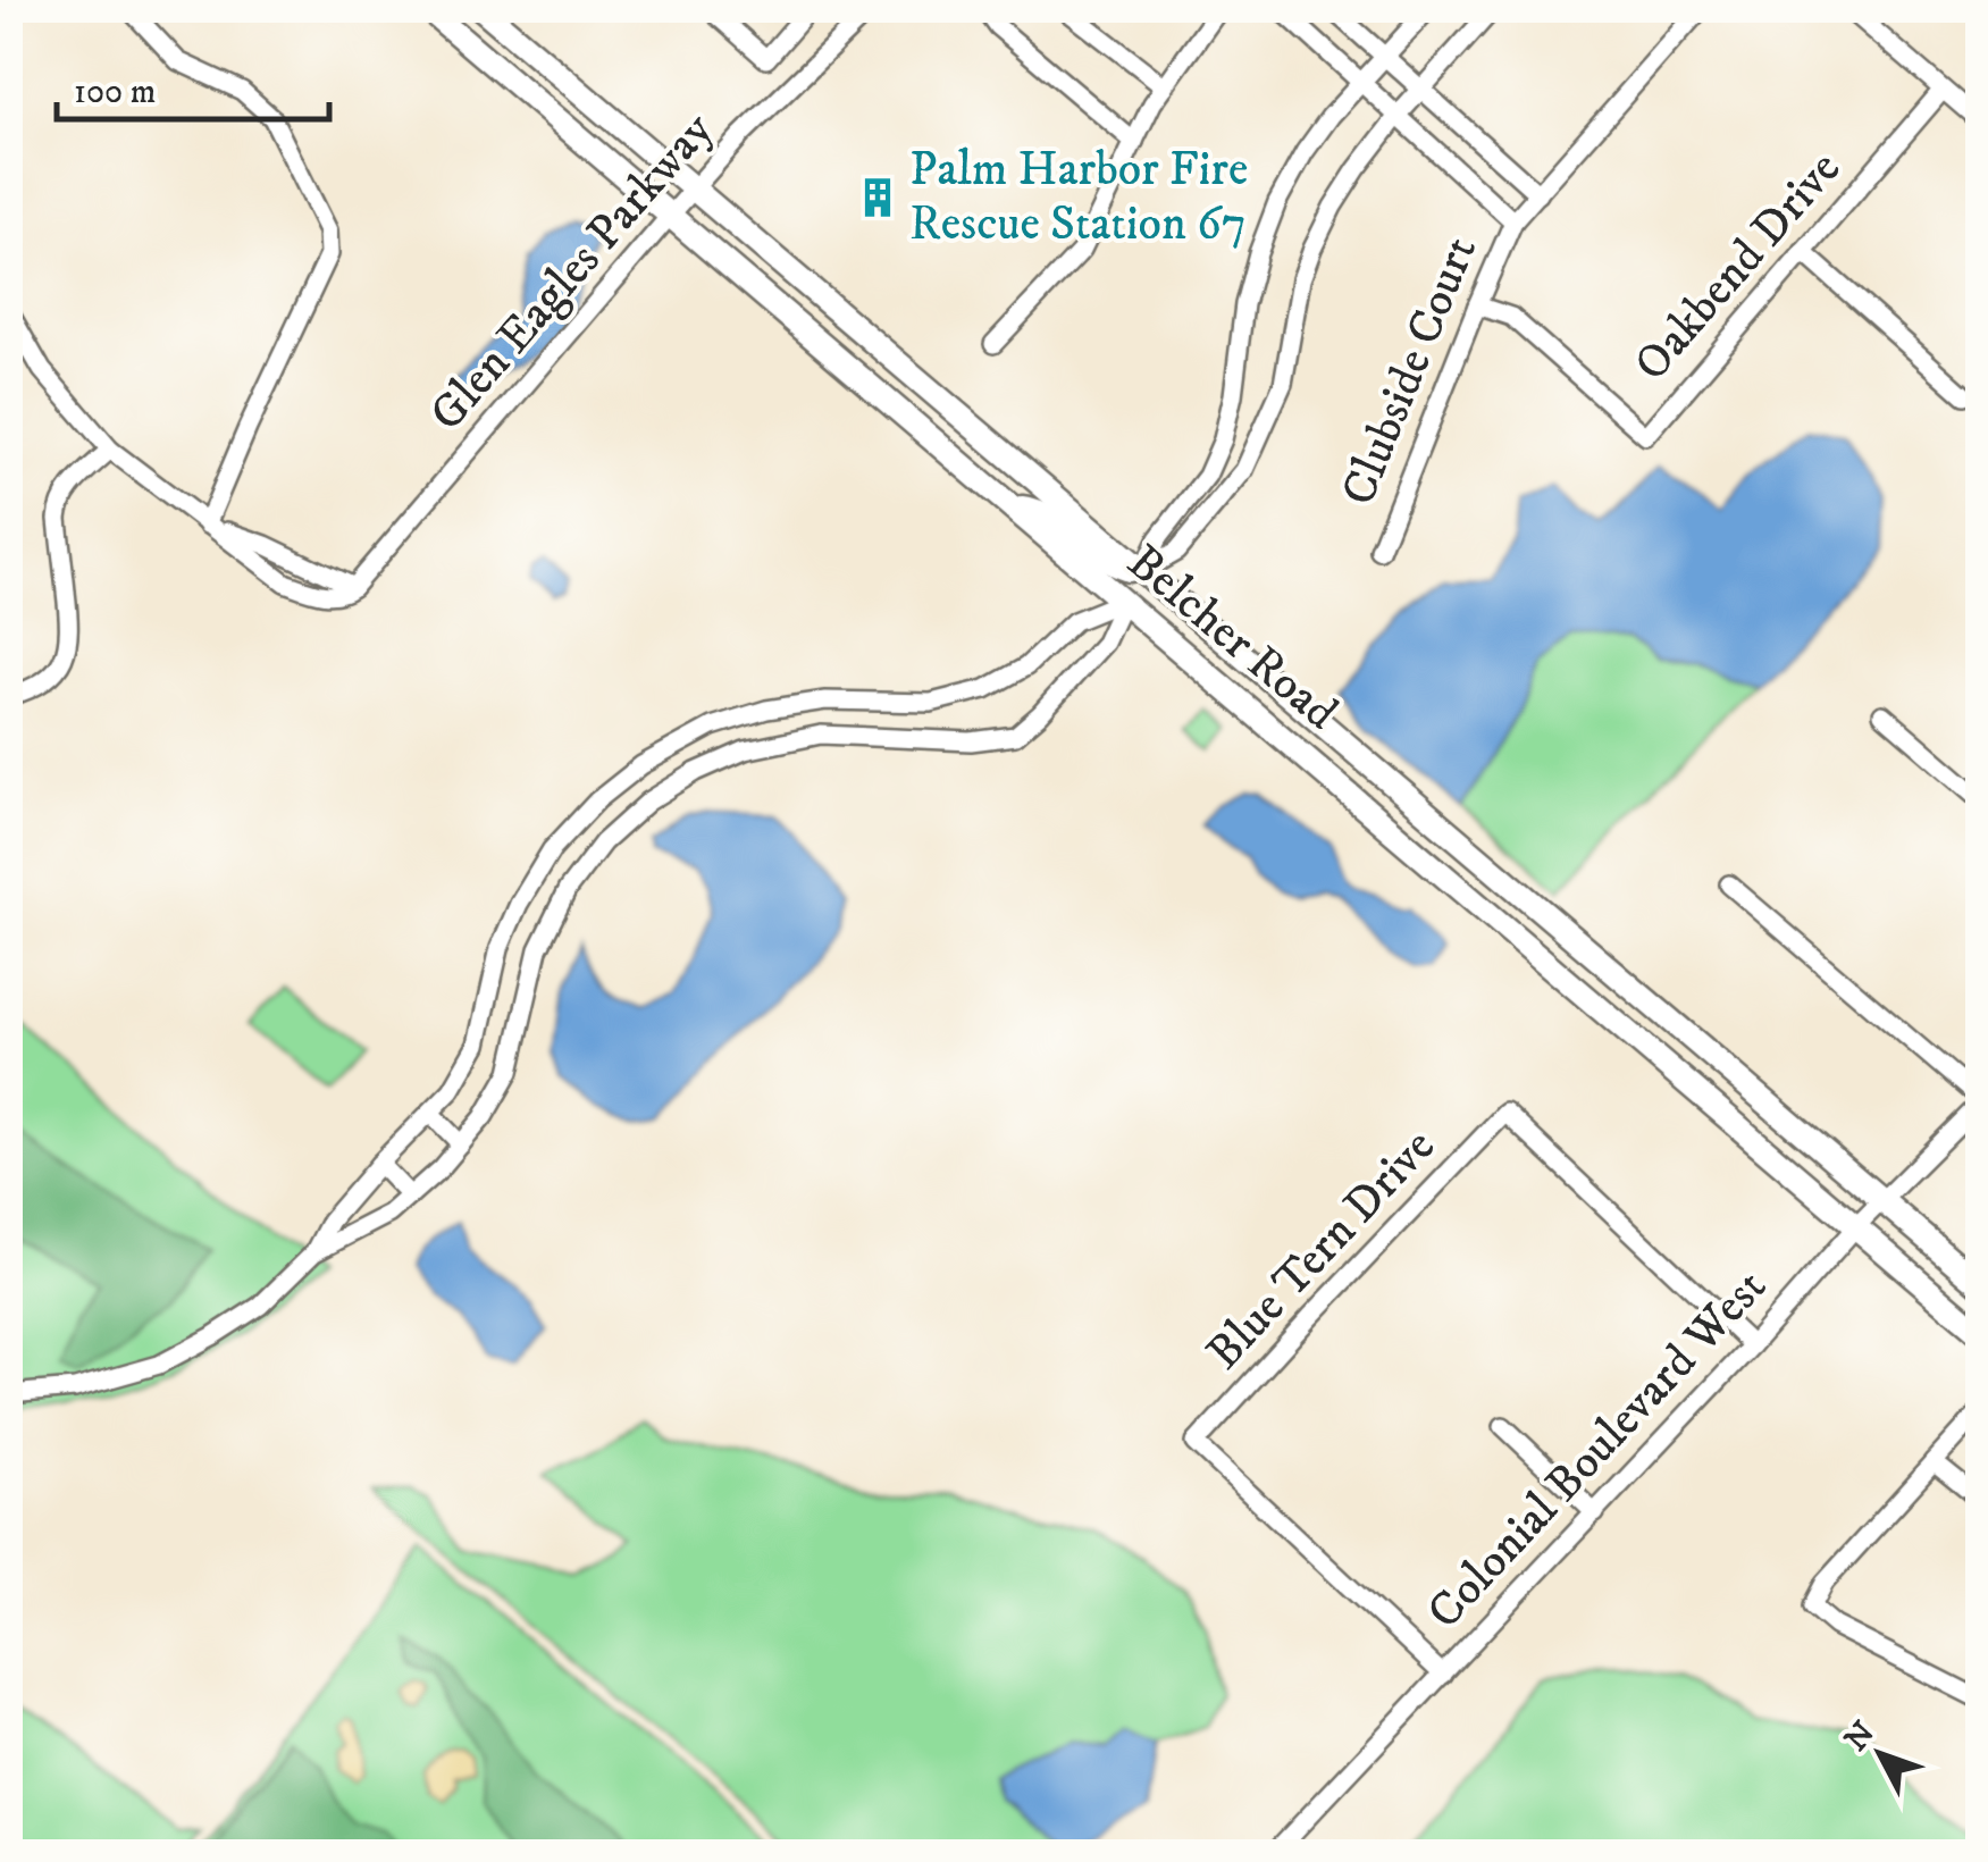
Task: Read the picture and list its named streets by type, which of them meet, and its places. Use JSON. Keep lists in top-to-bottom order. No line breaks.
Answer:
{"streets":{"main road":["Belcher Road"],"street":["Oakbend Drive","Glen Eagles Parkway","Clubside Court","Blue Tern Drive","Colonial Boulevard West"]},"crossings":[["Oakbend Drive","Clubside Court"],["Glen Eagles Parkway","Belcher Road"],["Belcher Road","Colonial Boulevard West"],["Blue Tern Drive","Colonial Boulevard West"]],"places":{"building":["Palm Harbor Fire Rescue Station 67"]},"scale_bar":"100 m","north":"top left"}
